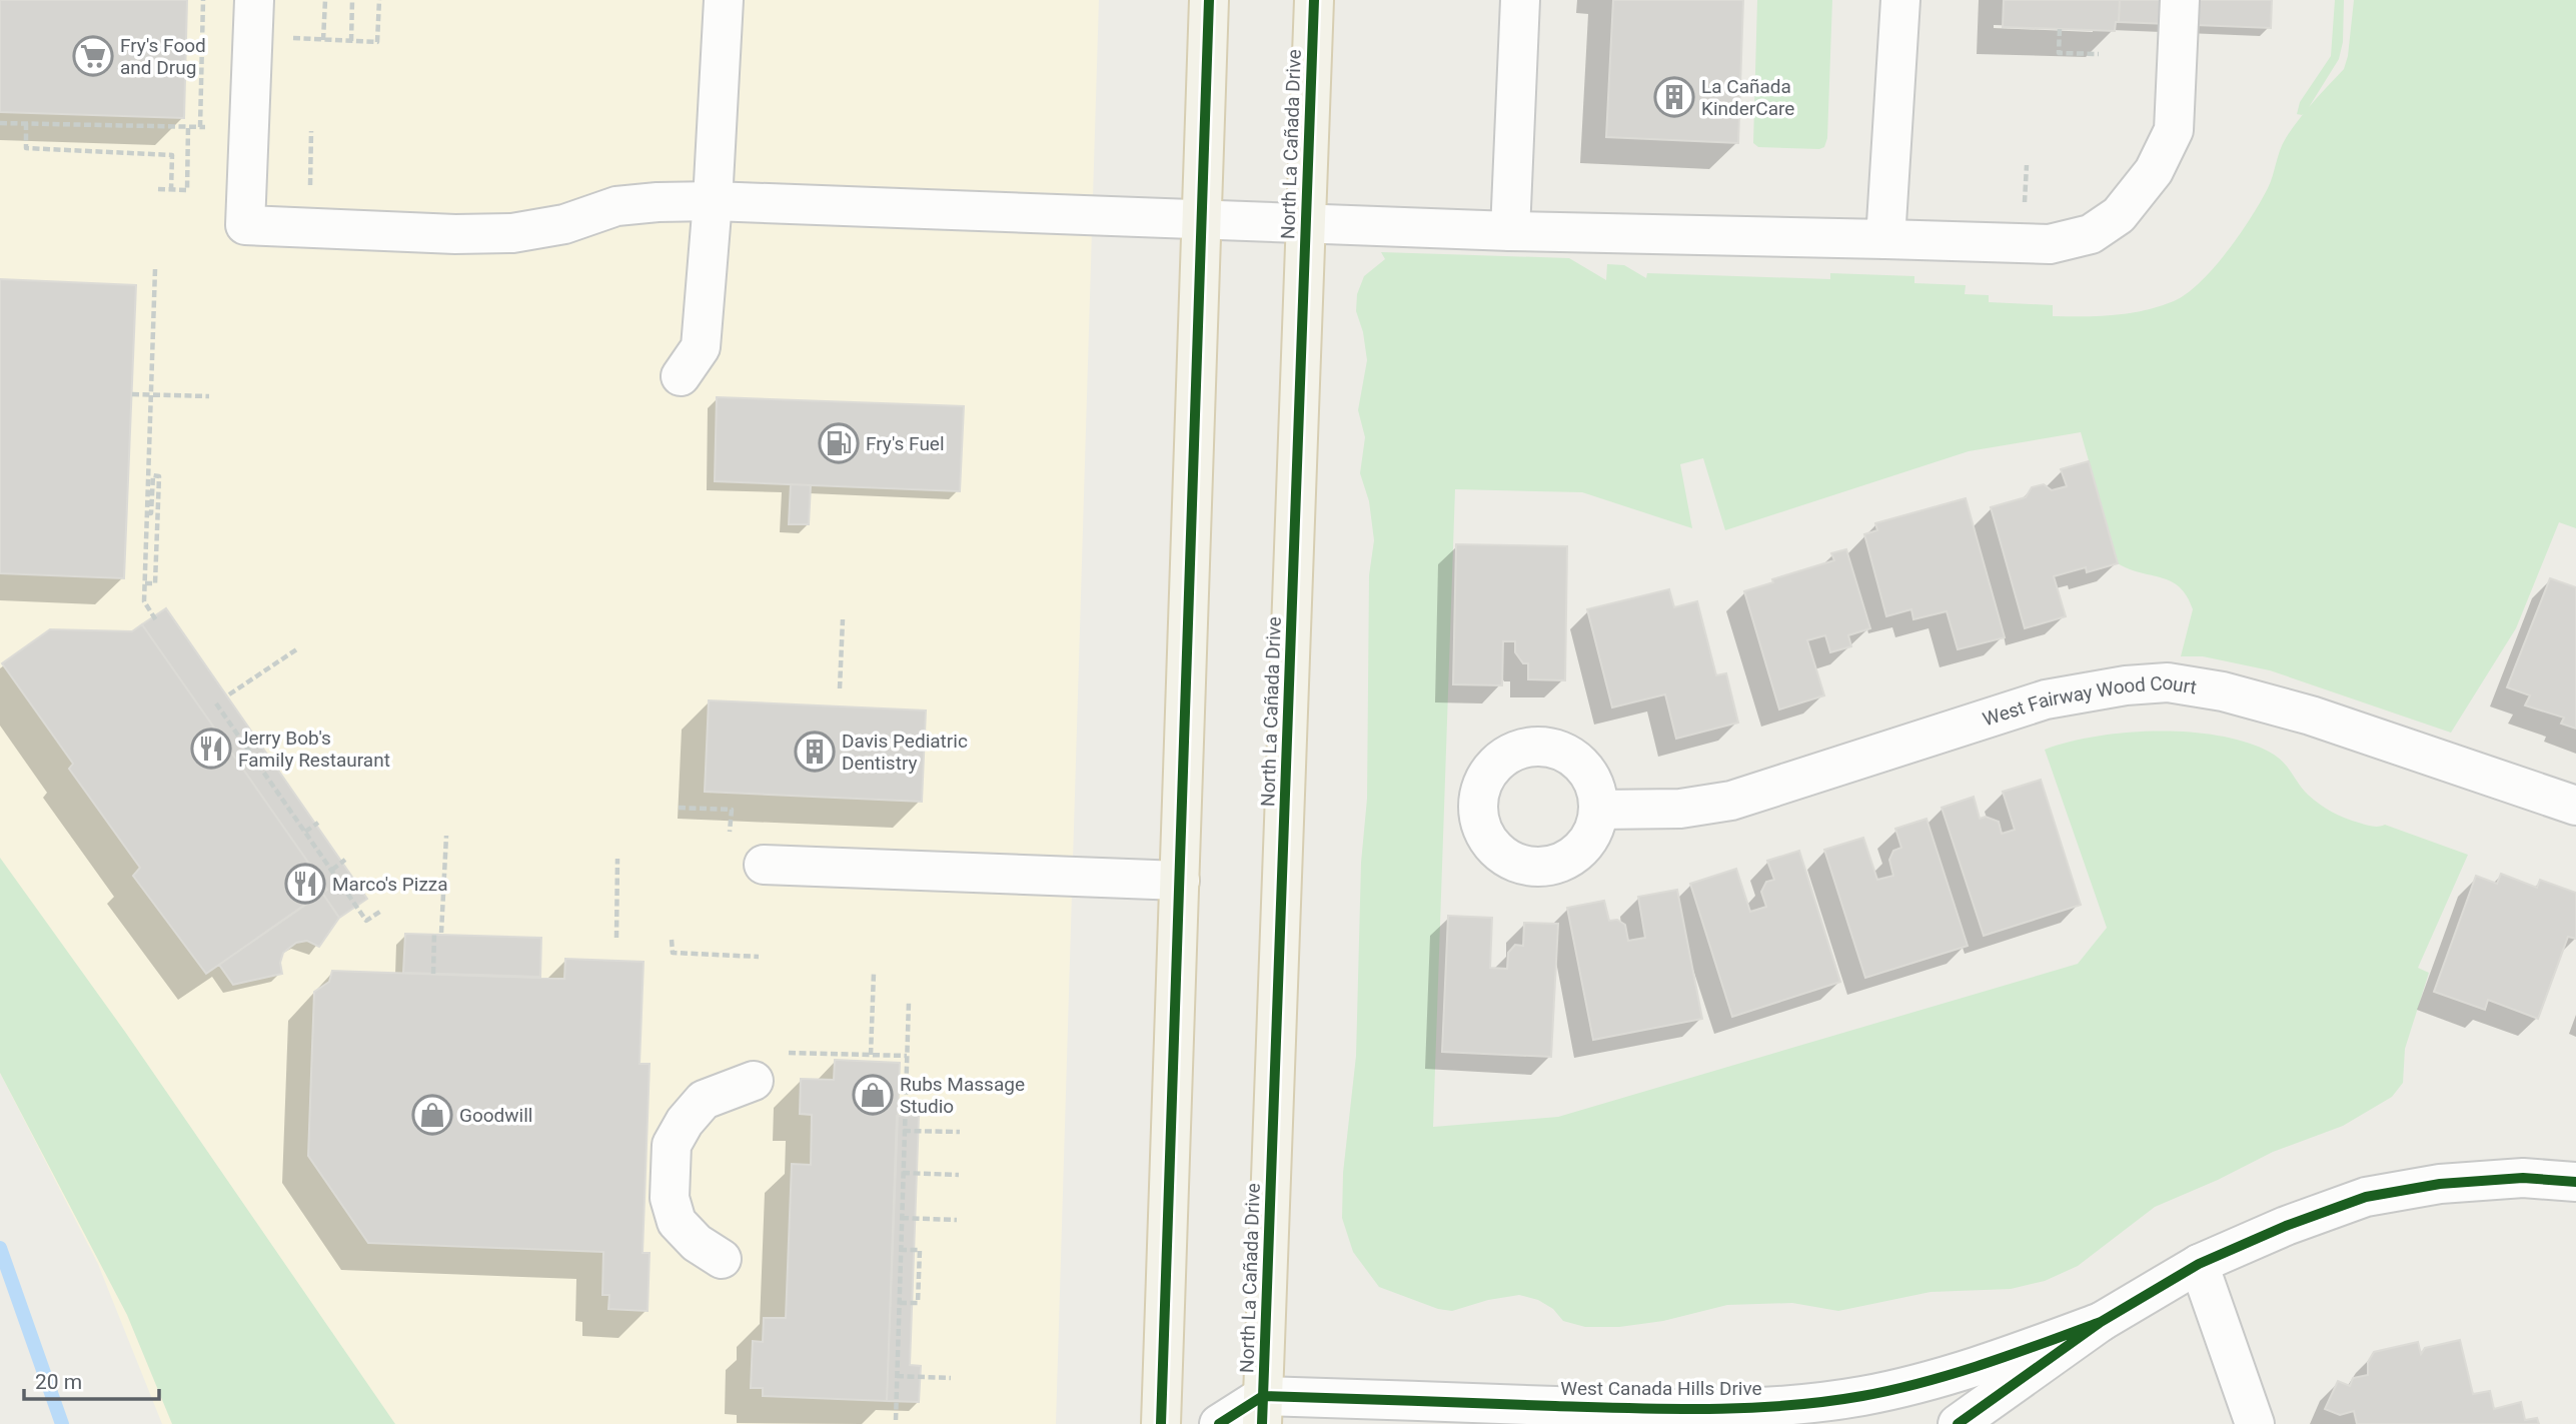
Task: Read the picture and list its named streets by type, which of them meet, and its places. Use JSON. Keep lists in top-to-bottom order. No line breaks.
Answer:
{"streets":{"main road":["North La Cañada Drive"],"street":["West Fairway Wood Court","West Canada Hills Drive"]},"crossings":[["North La Cañada Drive","West Canada Hills Drive"]],"places":{"supermarket":["Fry's Food and Drug"],"building":["La Cañada KinderCare","Davis Pediatric Dentistry"],"fuel station":["Fry's Fuel"],"restaurant":["Jerry Bob's Family Restaurant","Marco's Pizza"],"shop":["Rubs Massage Studio","Goodwill"]},"scale_bar":"20 m"}
